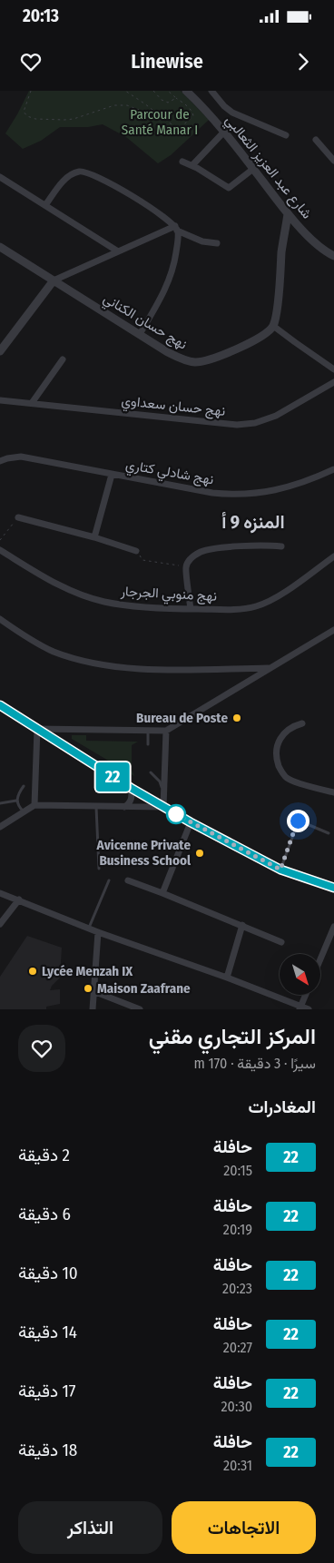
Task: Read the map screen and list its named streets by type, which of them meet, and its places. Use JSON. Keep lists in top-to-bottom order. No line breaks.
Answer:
{"streets":{"street":["شارع عبد العزيز الثعالبي","نهج حسان الكناني","نهج حسان سعداوي","نهج شادلي كتاري","نهج منوبي الجرجار"]},"districts":["المنزه 9 أ"],"parks":["Parcour de Santé Manar I"],"places":["Bureau de Poste","Avicenne Private Business School","Lycée Menzah IX","Maison Zaafrane"],"lines":["bus line 22"],"north":"bottom right","page":{"status":"20:13","header":"Linewise","on_map":"22","heading":[["المركز التجاري مقني","سيرًا · 3 دقيقة · 170 m"],"المغادرات"],"list":[{"mark":"22","name":"حافلة","note":"20:15","value":"2 دقيقة"},{"mark":"22","name":"حافلة","note":"20:19","value":"6 دقيقة"},{"mark":"22","name":"حافلة","note":"20:23","value":"10 دقيقة"},{"mark":"22","name":"حافلة","note":"20:27","value":"14 دقيقة"},{"mark":"22","name":"حافلة","note":"20:30","value":"17 دقيقة"},{"mark":"22","name":"حافلة","note":"20:31","value":"18 دقيقة"}],"buttons":["الاتجاهات","التذاكر"]}}
